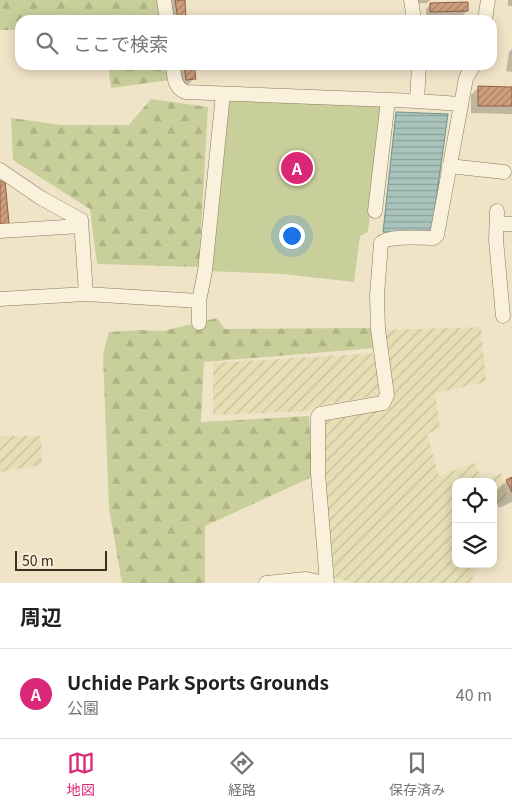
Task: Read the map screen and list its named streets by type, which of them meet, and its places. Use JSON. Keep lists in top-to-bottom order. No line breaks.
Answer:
{"scale_bar":"50 m","page":{"search":"ここで検索","pins":"A","scale":"50 m","heading":"周辺","list":[{"mark":"A","name":"Uchide Park Sports Grounds","note":"公園","value":"40 m"}],"nav":["地図","経路","保存済み"]}}
